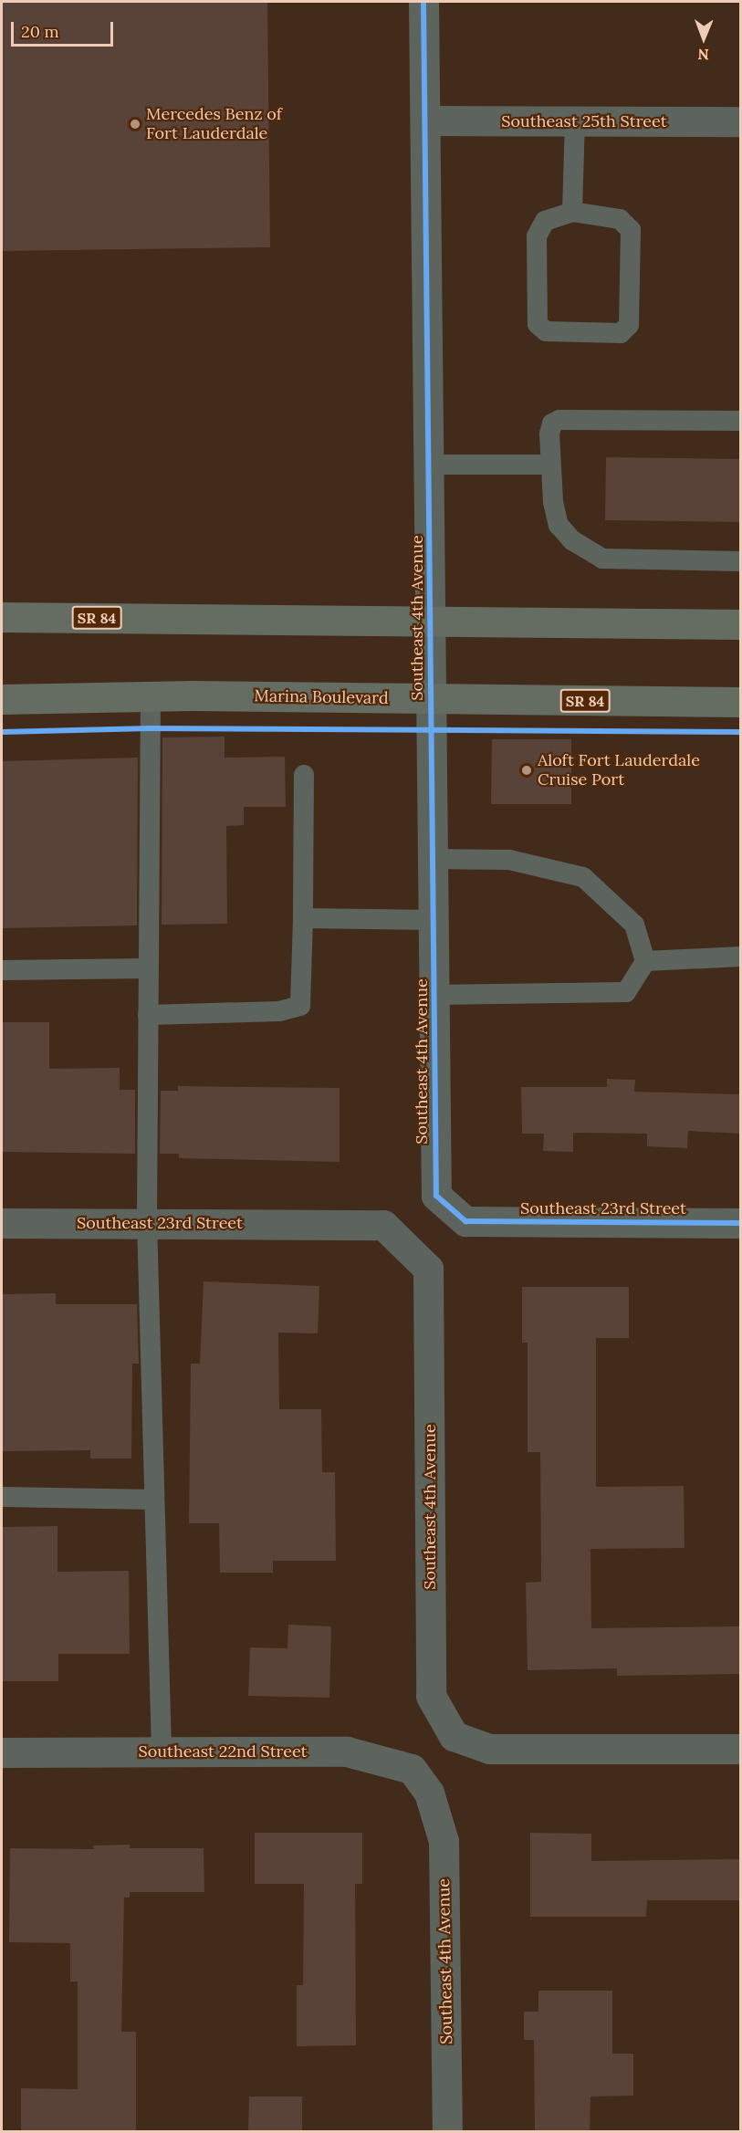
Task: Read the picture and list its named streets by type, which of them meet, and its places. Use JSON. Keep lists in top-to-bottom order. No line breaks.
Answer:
{"streets":{"main road":["SR 84","Marina Boulevard"],"street":["Southeast 25th Street","Southeast 4th Avenue","Southeast 23rd Street","Southeast 22nd Street"]},"crossings":[["Southeast 25th Street","Southeast 4th Avenue"],["SR 84","Southeast 4th Avenue"],["Southeast 4th Avenue","Marina Boulevard"],["Southeast 4th Avenue","Southeast 23rd Street"],["Southeast 4th Avenue","Southeast 22nd Street"]],"places":["Mercedes Benz of Fort Lauderdale","Aloft Fort Lauderdale Cruise Port"],"scale_bar":"20 m","north":"bottom"}
